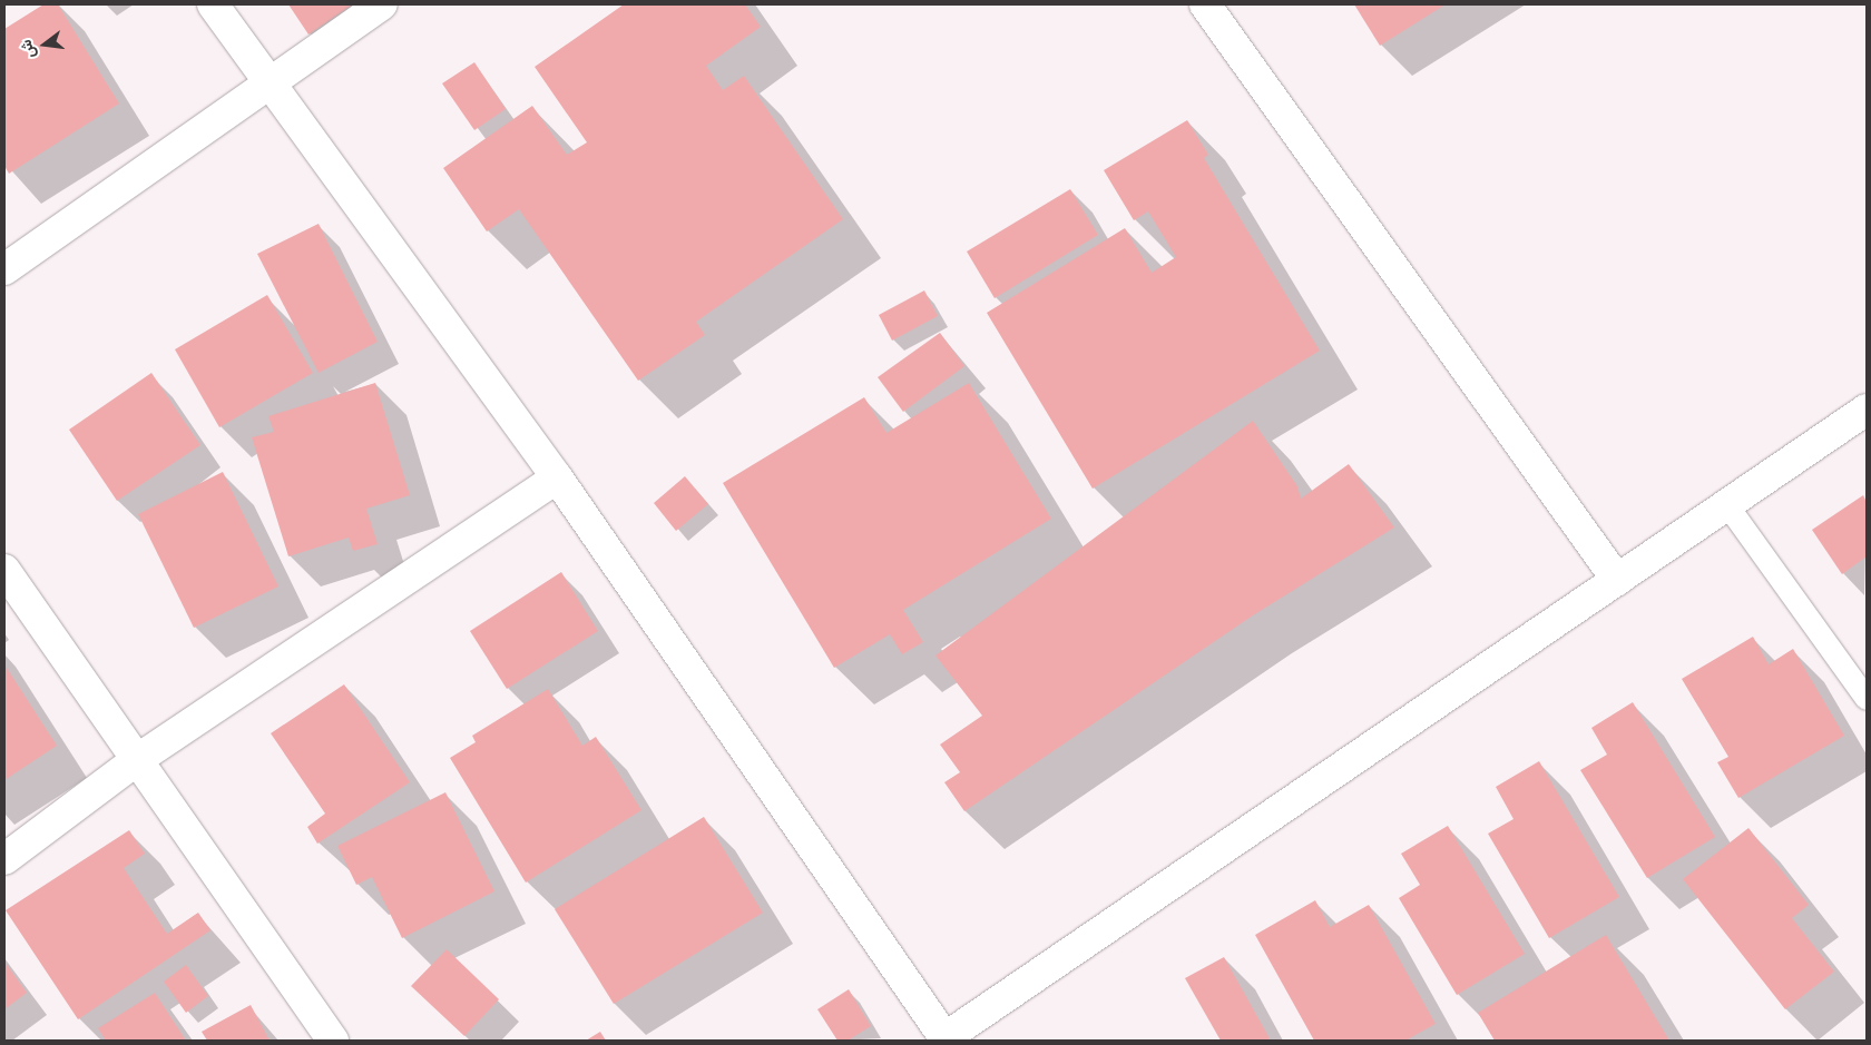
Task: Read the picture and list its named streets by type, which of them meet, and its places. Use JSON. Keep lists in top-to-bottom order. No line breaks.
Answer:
{"north":"left"}
